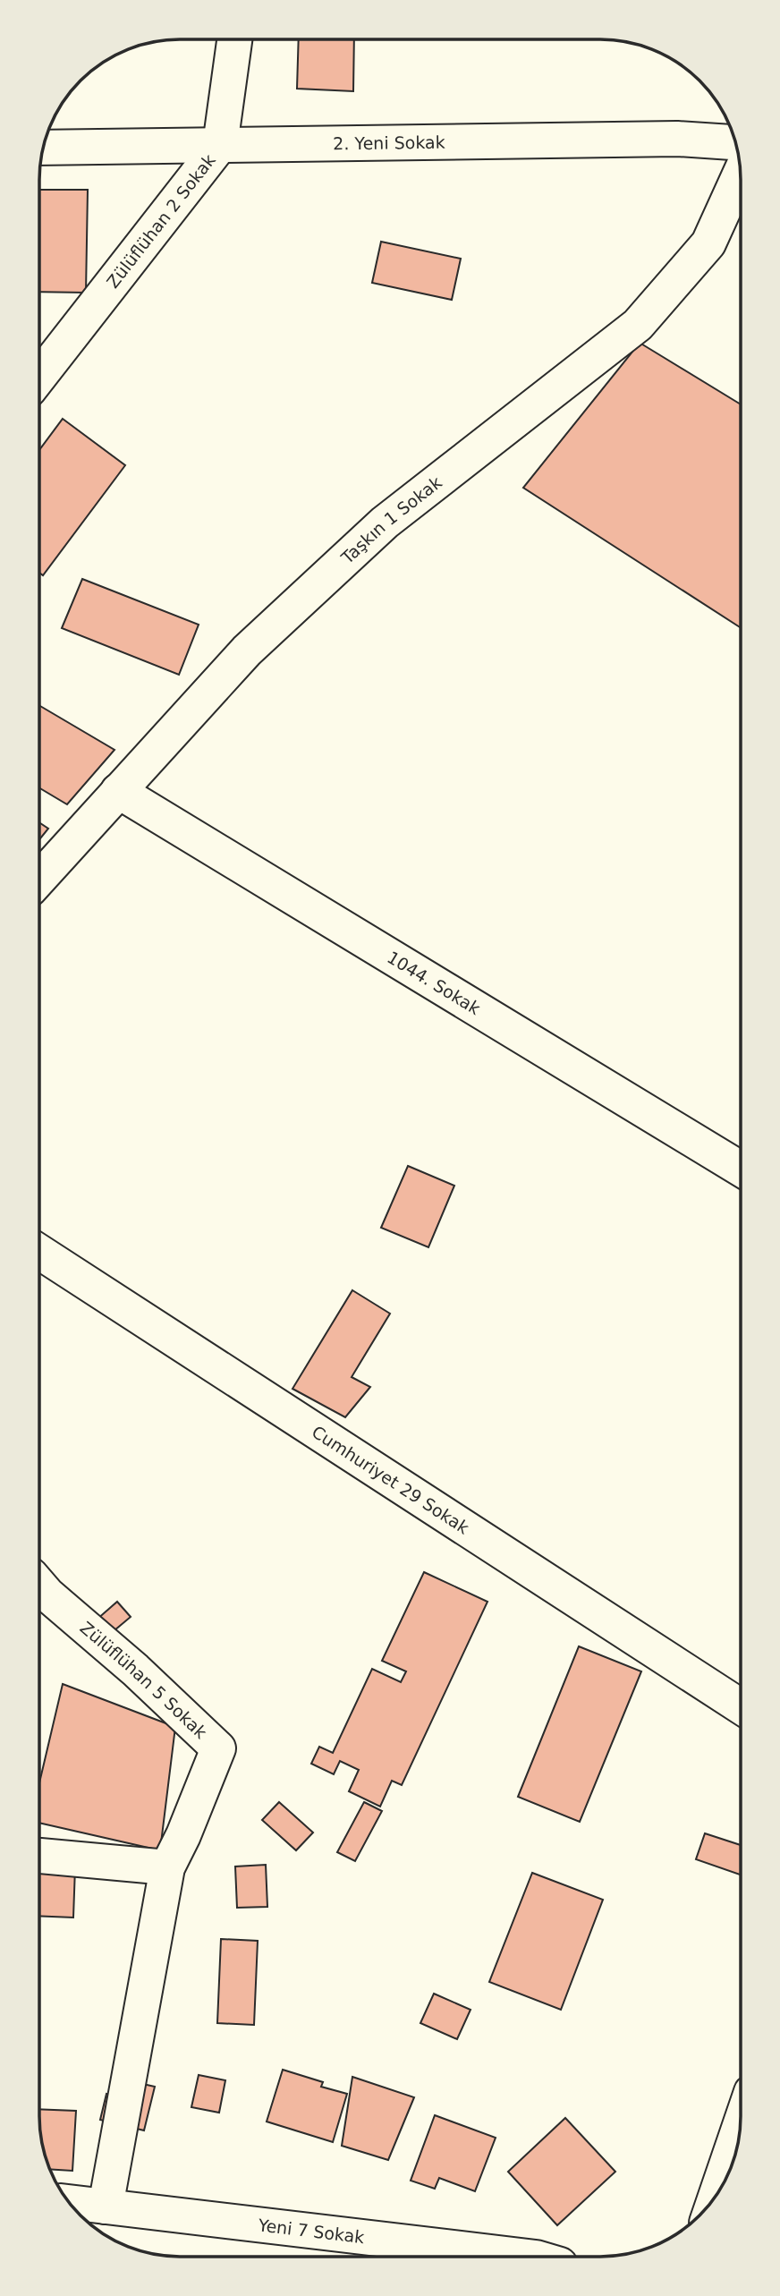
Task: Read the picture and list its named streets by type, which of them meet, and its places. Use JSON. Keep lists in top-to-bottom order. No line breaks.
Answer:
{"streets":{"main road":["2. Yeni Sokak","Zülüflühan 2 Sokak","Taşkın 1 Sokak","1044. Sokak","Cumhuriyet 29 Sokak","Zülüflühan 5 Sokak","Yeni 7 Sokak"]},"crossings":[["2. Yeni Sokak","Zülüflühan 2 Sokak"],["Taşkın 1 Sokak","1044. Sokak"],["Zülüflühan 5 Sokak","Yeni 7 Sokak"]]}
